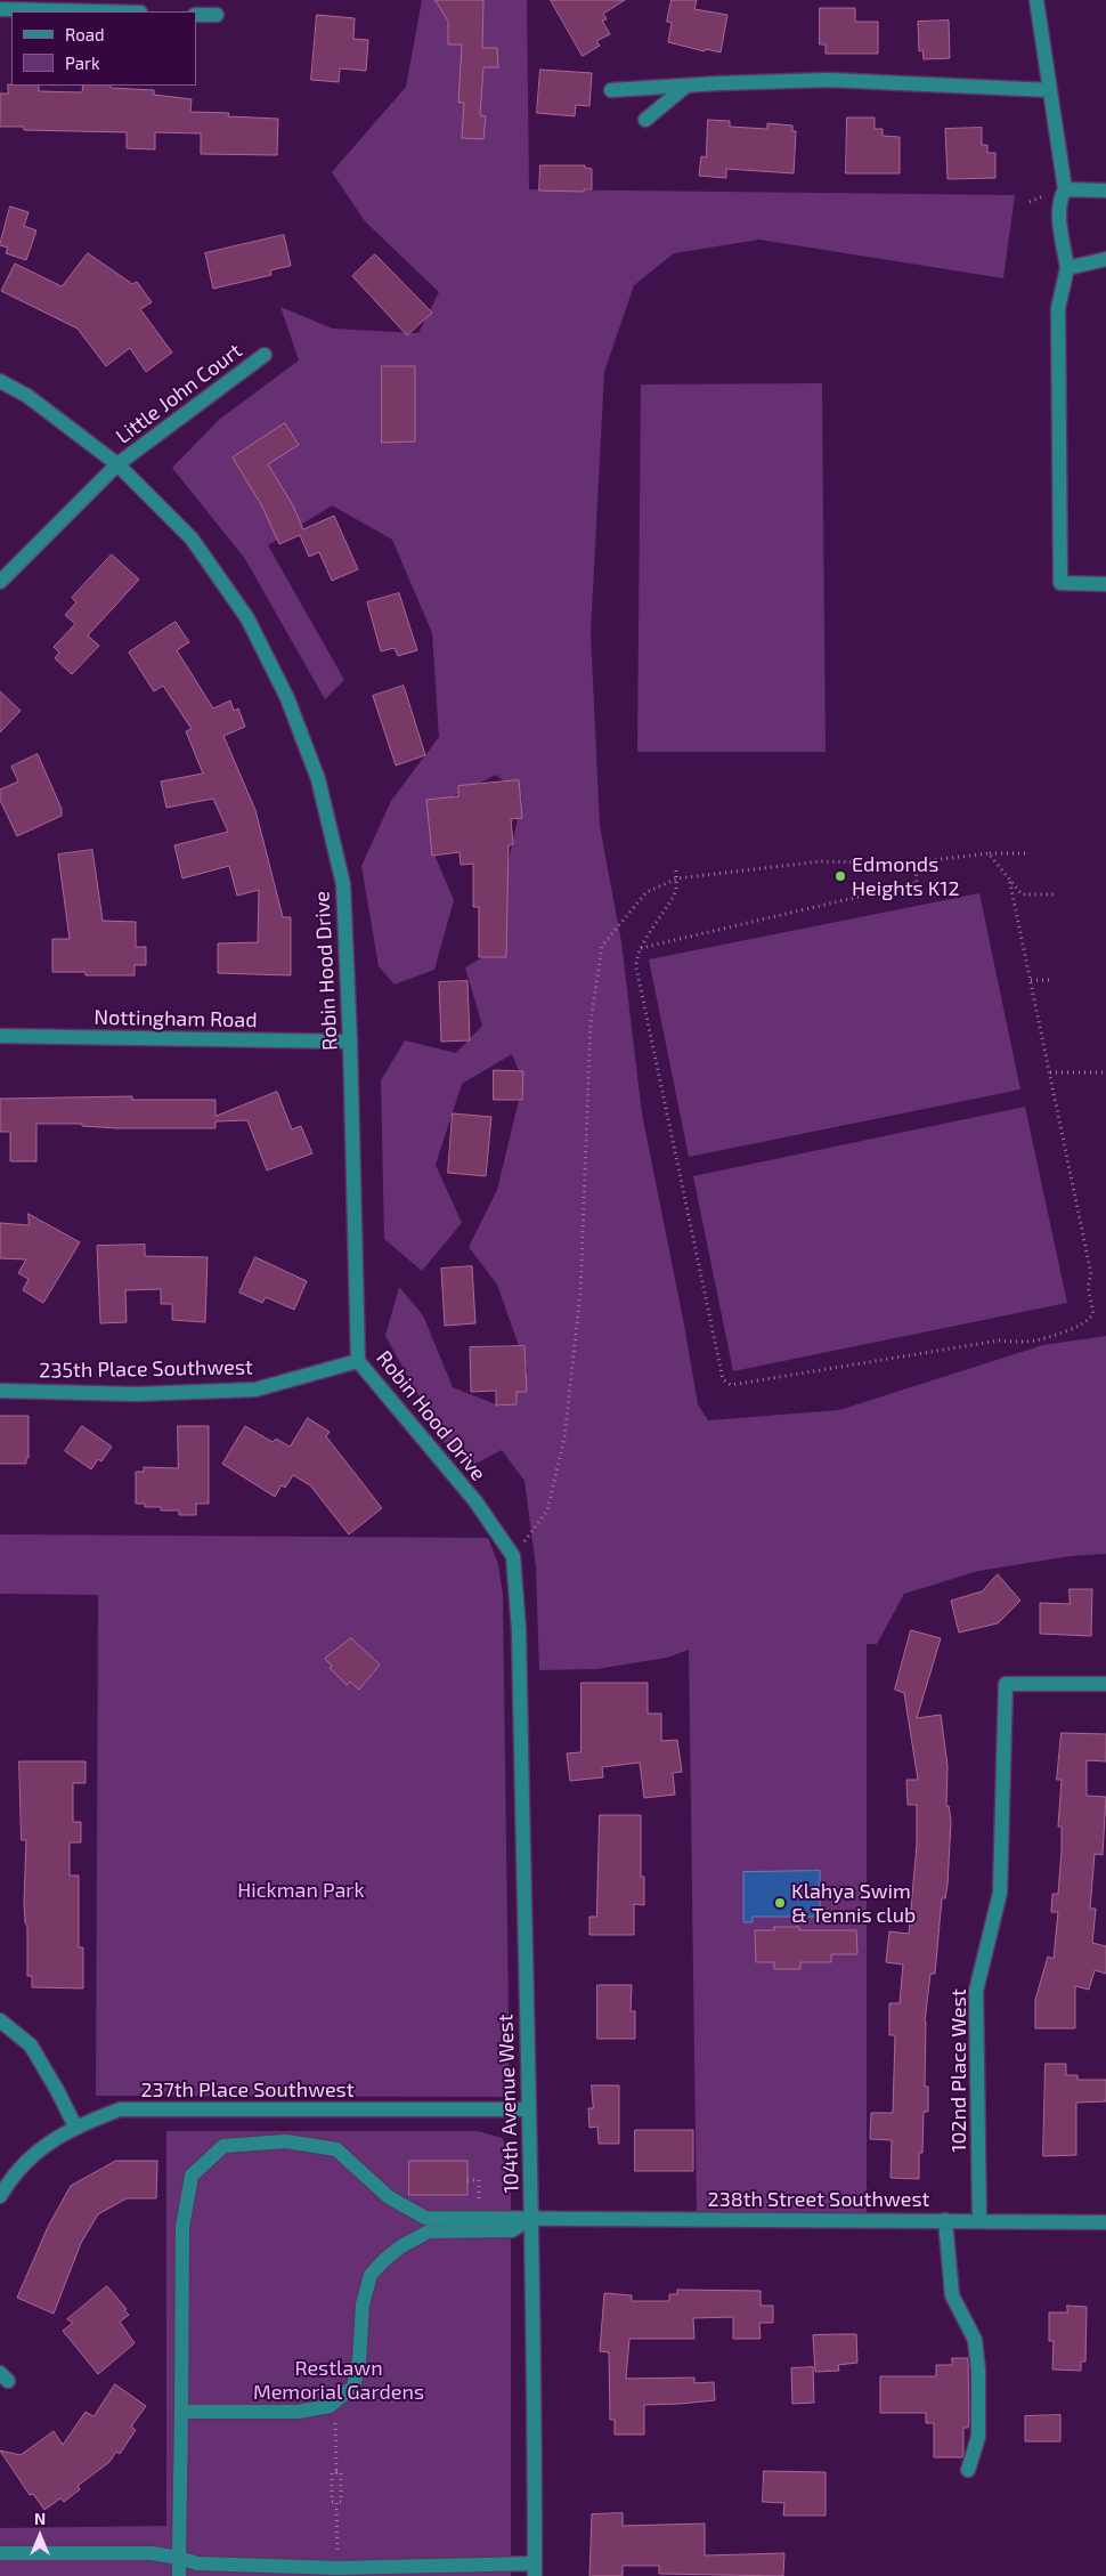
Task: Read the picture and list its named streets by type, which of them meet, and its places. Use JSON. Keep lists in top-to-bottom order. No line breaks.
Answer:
{"streets":{"street":["Little John Court","Robin Hood Drive","Nottingham Road","235th Place Southwest","102nd Place West","237th Place Southwest","104th Avenue West","238th Street Southwest"]},"crossings":[["Little John Court","Robin Hood Drive"],["Robin Hood Drive","Nottingham Road"],["Robin Hood Drive","235th Place Southwest"],["Robin Hood Drive","104th Avenue West"],["102nd Place West","238th Street Southwest"],["237th Place Southwest","104th Avenue West"],["104th Avenue West","238th Street Southwest"]],"parks":["Hickman Park","Restlawn Memorial Gardens"],"places":["Edmonds Heights K12","Klahya Swim & Tennis club"],"legend":["Road","Park"],"north":"top"}
